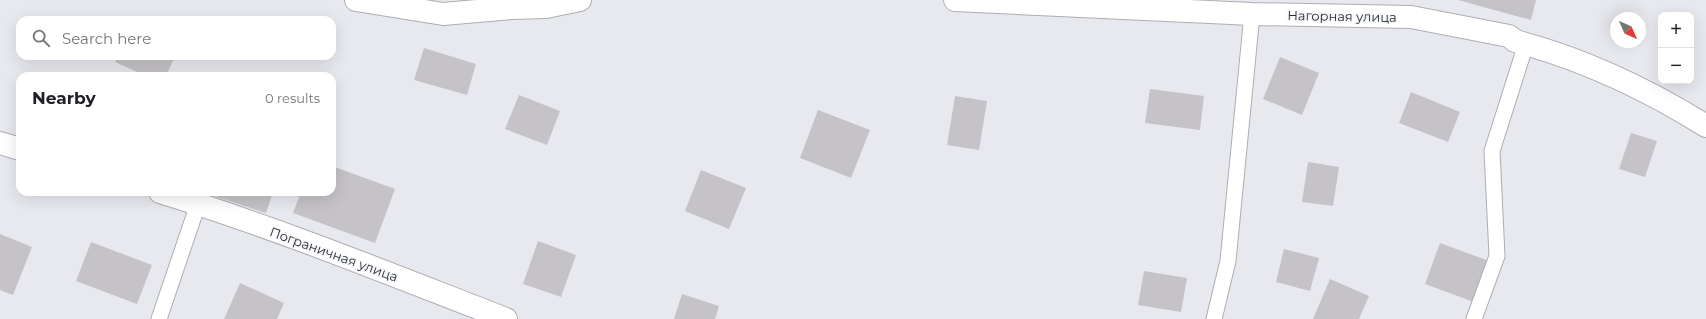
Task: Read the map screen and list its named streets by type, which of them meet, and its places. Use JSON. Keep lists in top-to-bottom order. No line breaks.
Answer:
{"streets":{"street":["Нагорная улица","Пограничная улица"]},"north":"bottom right","page":{"map_buttons":["+","−"],"search":"Search here","heading":["Nearby","0 results"]}}
